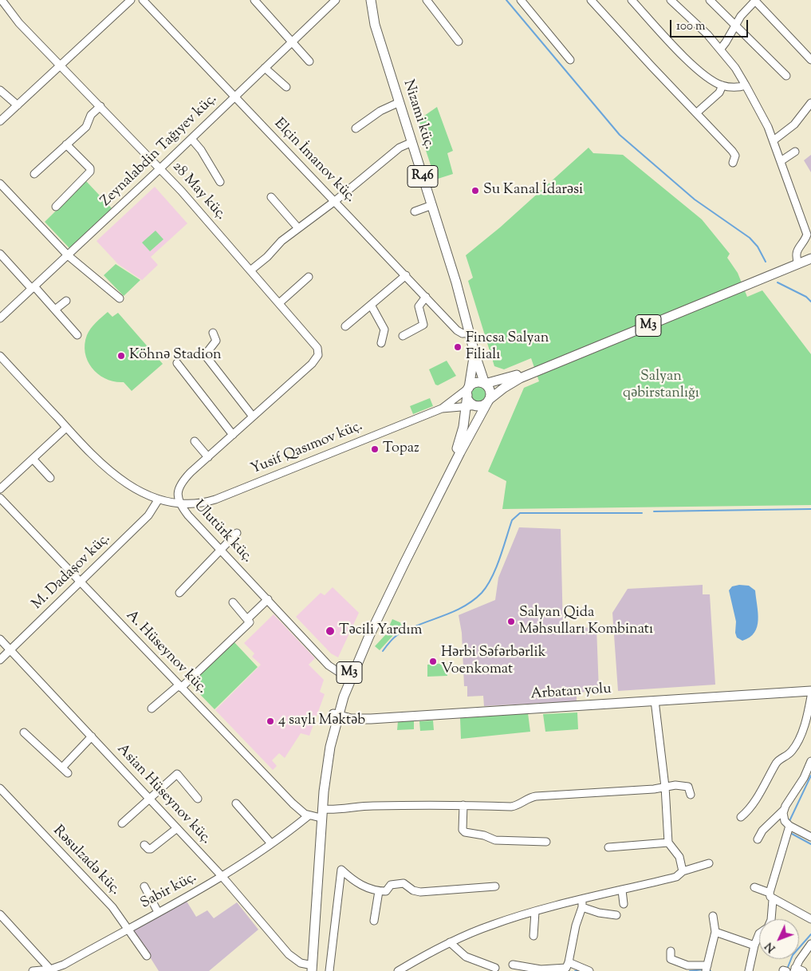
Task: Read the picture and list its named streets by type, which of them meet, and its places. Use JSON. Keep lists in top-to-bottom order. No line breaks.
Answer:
{"streets":{"main road":["Nizami küç.","R46","M3","Arbatan yolu"],"street":["Zeynalabdin Tağıyev küç.","Elçin İmanov küç.","28 May küç.","Yusif Qasımov küç.","Ulutürk küç.","M. Dadaşov küç.","A. Hüseynov küç.","Asian Hüseynov küç.","Rəsulzadə küç.","Sabir küç."]},"crossings":[["Nizami küç.","Elçin İmanov küç."],["Nizami küç.","M3"],["Zeynalabdin Tağıyev küç.","Elçin İmanov küç."],["Zeynalabdin Tağıyev küç.","28 May küç."],["M3","Ulutürk küç."],["M3","Arbatan yolu"],["Yusif Qasımov küç.","Ulutürk küç."],["Ulutürk küç.","M. Dadaşov küç."],["M. Dadaşov küç.","A. Hüseynov küç."],["M. Dadaşov küç.","Asian Hüseynov küç."],["A. Hüseynov küç.","Sabir küç."],["Asian Hüseynov küç.","Sabir küç."],["Rəsulzadə küç.","Sabir küç."]],"parks":["Salyan qəbirstanlığı"],"places":["Su Kanal İdarəsi","Fincsa Salyan Filialı","Köhnə Stadion","Topaz","Salyan Qida Məhsulları Kombinatı","Təcili Yardım","Hərbi Səfərbərlik Voenkomat","4 saylı Məktəb"],"scale_bar":"100 m","north":"bottom left"}
